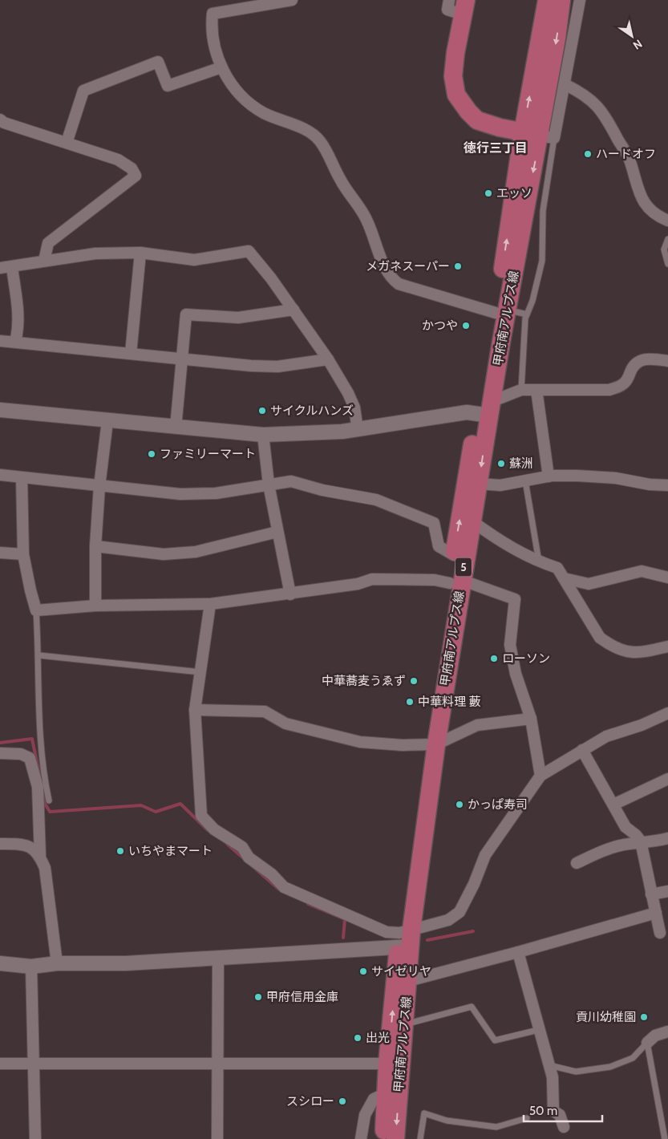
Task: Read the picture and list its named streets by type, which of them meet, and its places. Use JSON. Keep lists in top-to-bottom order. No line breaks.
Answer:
{"streets":{"main road":["甲府南アルプス線","5"]},"districts":["徳行三丁目"],"places":["ハードオフ","エッソ","メガネスーパー","かつや","サイクルハンズ","ファミリーマート","蘇洲","ローソン","中華蕎麦うゑず","中華料理 藪","かっぱ寿司","いちやまマート","サイゼリヤ","甲府信用金庫","貢川幼稚園","出光","スシロー"],"scale_bar":"50 m","north":"bottom right"}
